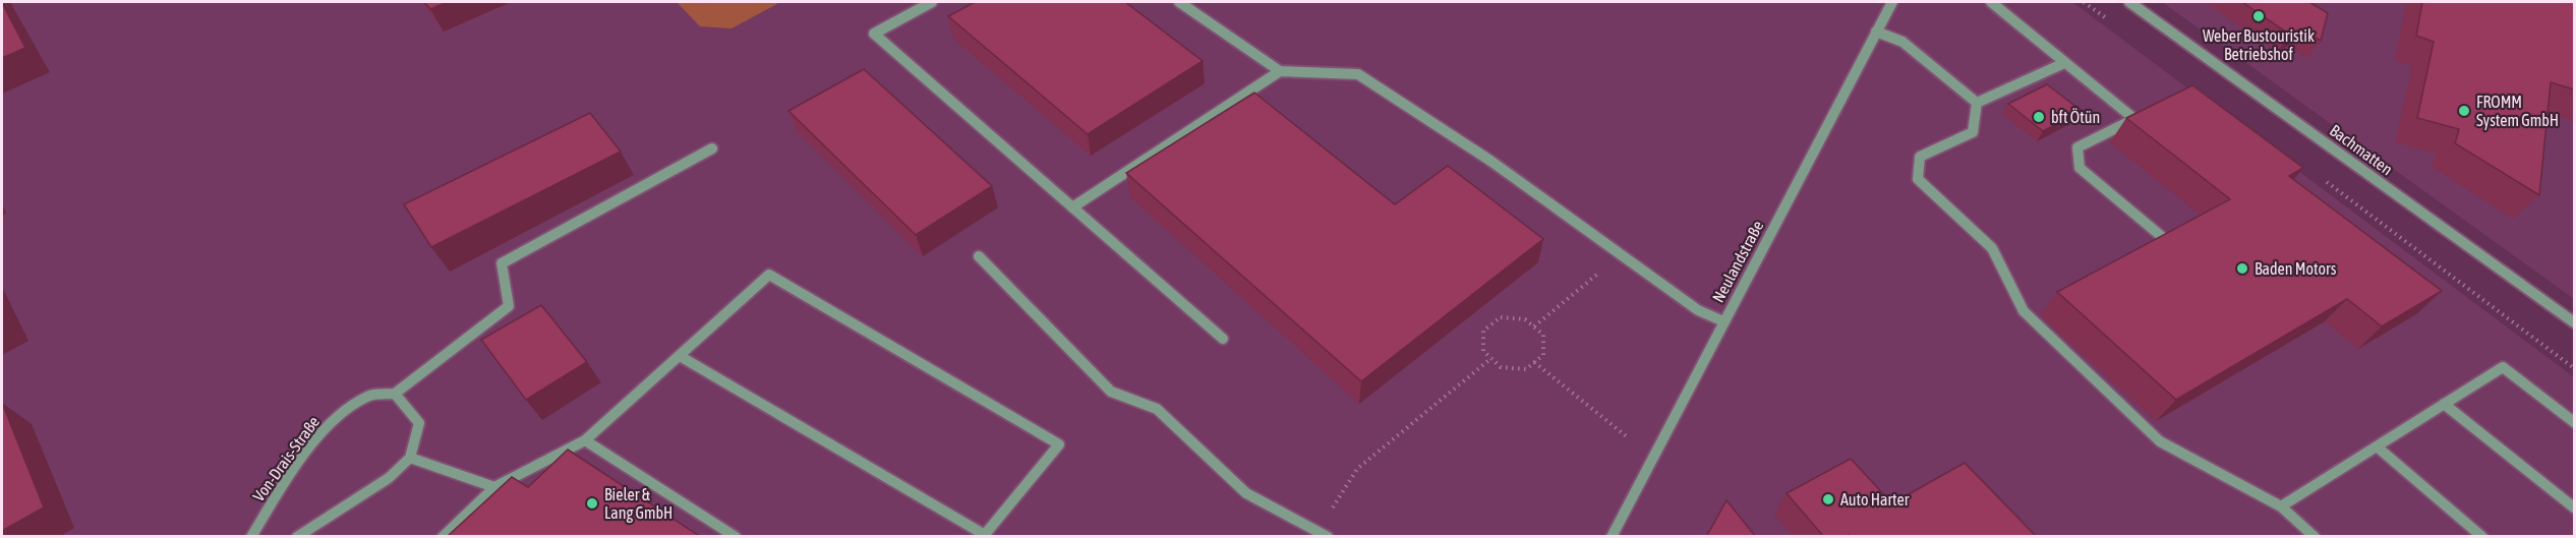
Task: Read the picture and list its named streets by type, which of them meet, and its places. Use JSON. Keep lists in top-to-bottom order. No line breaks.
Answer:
{"streets":{"street":["Bachmatten","Neulandstraße","Von-Drais-Straße"]},"places":["Weber Bustouristik Betriebshof","FROMM System GmbH","bft Ötün","Baden Motors","Auto Harter","Bieler & Lang GmbH"]}
